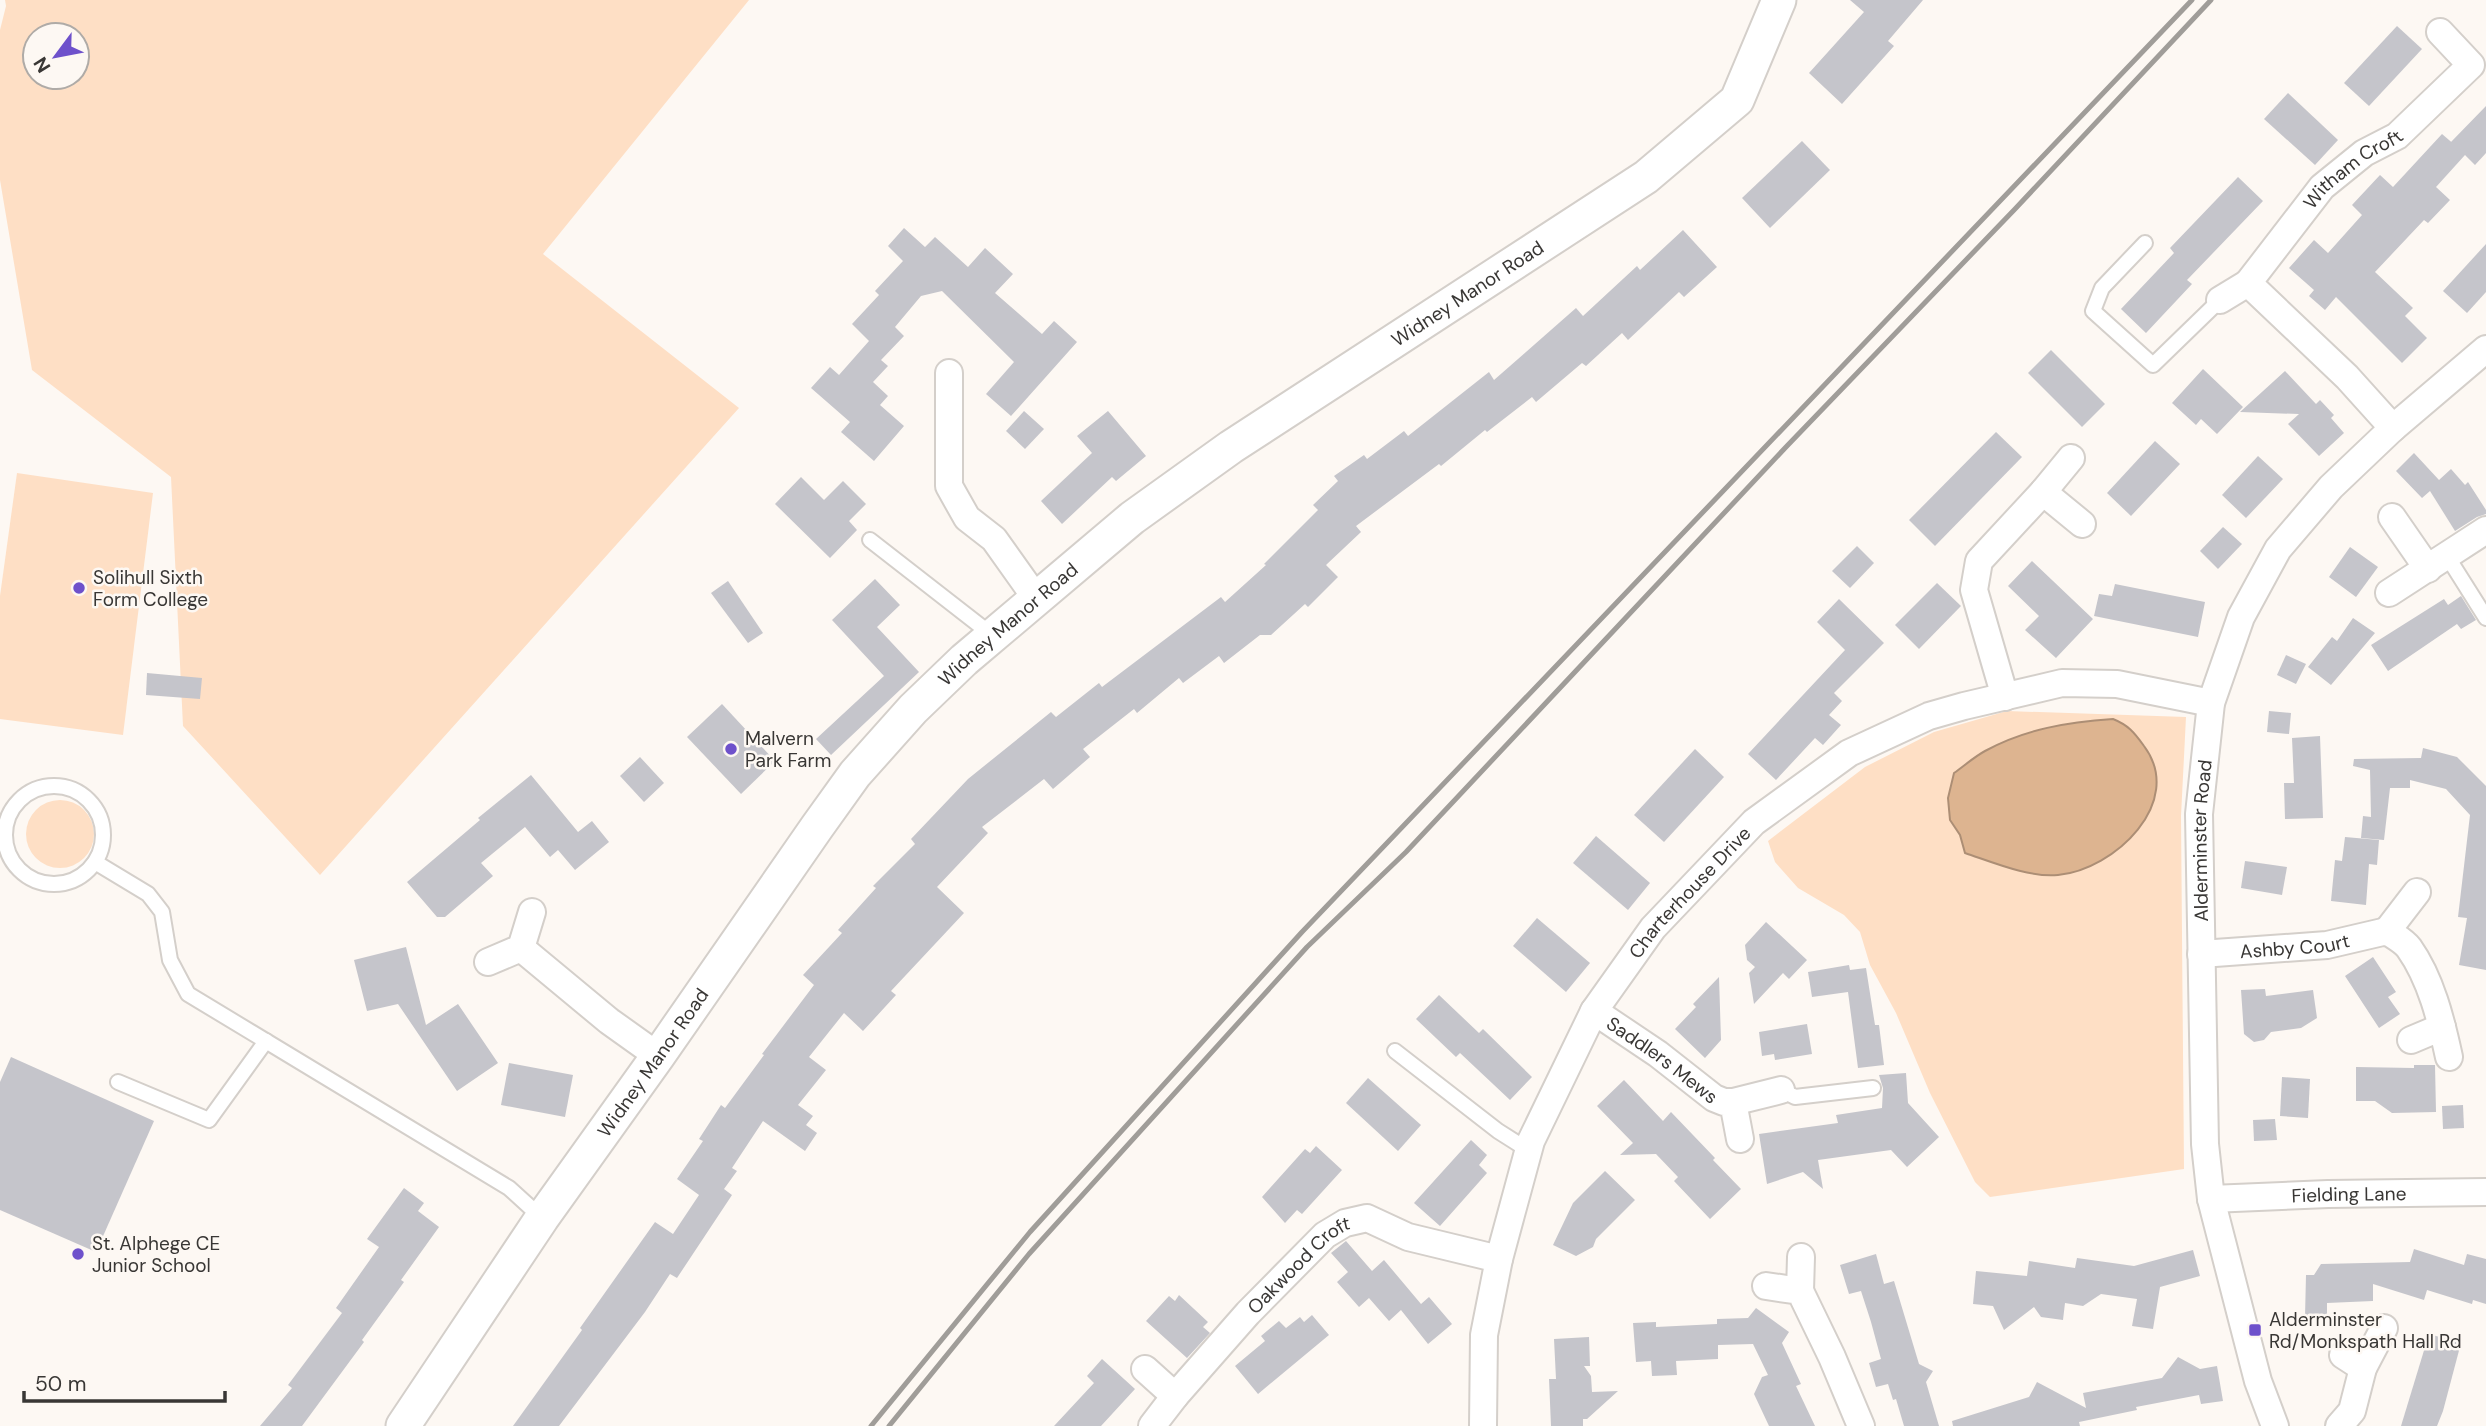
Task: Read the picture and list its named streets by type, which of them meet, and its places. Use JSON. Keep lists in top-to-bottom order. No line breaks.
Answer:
{"streets":{"street":["Witham Croft","Widney Manor Road","Alderminster Road","Charterhouse Drive","Ashby Court","Saddlers Mews","Fielding Lane","Oakwood Croft"]},"crossings":[["Alderminster Road","Charterhouse Drive"],["Alderminster Road","Ashby Court"],["Alderminster Road","Fielding Lane"],["Charterhouse Drive","Saddlers Mews"],["Charterhouse Drive","Oakwood Croft"]],"places":{"other":["Solihull Sixth Form College","Malvern Park Farm","St. Alphege CE Junior School"],"transit":["Alderminster Rd/Monkspath Hall Rd"]},"scale_bar":"50 m","north":"bottom left"}
